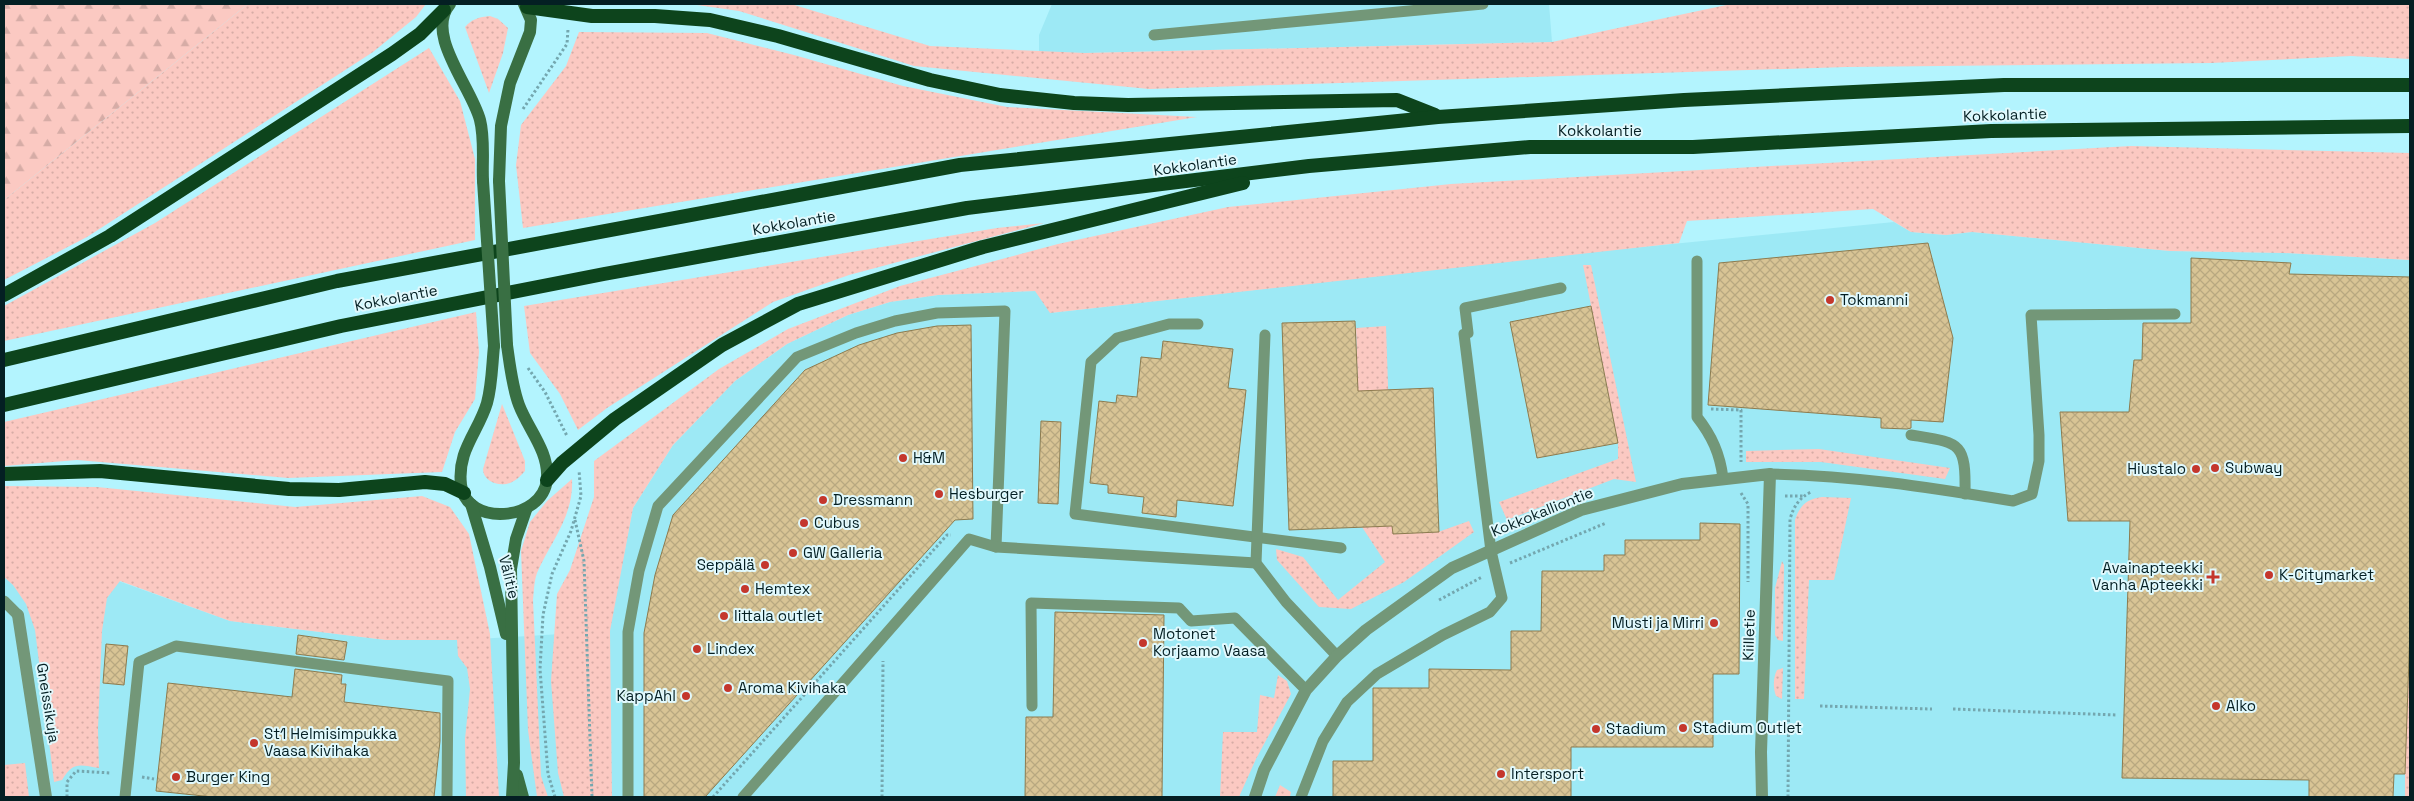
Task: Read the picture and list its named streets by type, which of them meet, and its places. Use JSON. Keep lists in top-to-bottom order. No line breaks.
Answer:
{"streets":{"highway":["Kokkolantie"],"main road":["Välitie"],"street":["Kokkokalliontie","Kiilletie","Gneissikuja"]},"crossings":[["Kokkokalliontie","Kiilletie"]],"places":{"other":["Tokmanni","H&M","Subway","Hiustalo","Hesburger","Dressmann","Cubus","GW Galleria","Seppälä","K-Citymarket","Hemtex","Iittala outlet","Musti ja Mirri","Motonet Korjaamo Vaasa","Lindex","Aroma Kivihaka","KappAhl","Alko","Stadium Outlet","Stadium","St1 Helmisimpukka Vaasa Kivihaka","Intersport","Burger King"],"health":["Avainapteekki Vanha Apteekki"]}}
